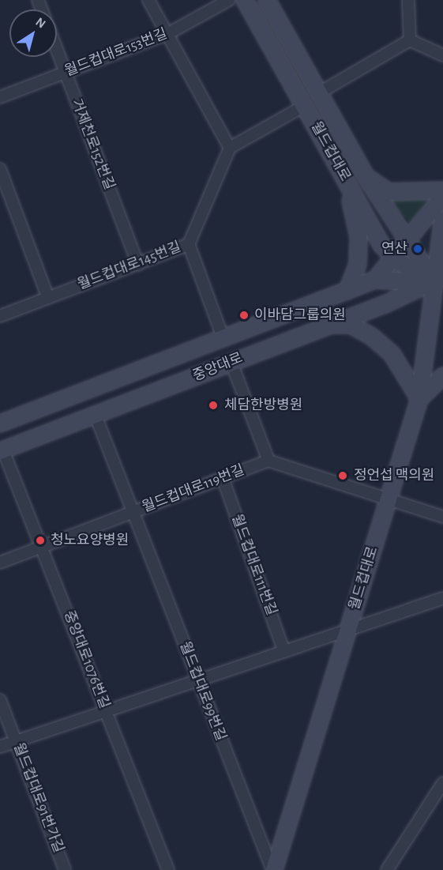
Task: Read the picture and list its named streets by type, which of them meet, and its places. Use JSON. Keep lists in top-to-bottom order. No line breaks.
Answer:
{"streets":{"main road":["월드컵대로","중앙대로"],"street":["월드컵대로153번길","거제천로152번길","월드컵대로145번길","월드컵대로119번길","월드컵대로111번길","중앙대로1076번길","월드컵대로99번길","월드컵대로91번가길"]},"crossings":[["월드컵대로153번길","거제천로152번길"],["거제천로152번길","월드컵대로145번길"],["월드컵대로","중앙대로"],["월드컵대로","월드컵대로99번길"],["중앙대로","중앙대로1076번길"],["중앙대로","월드컵대로99번길"],["월드컵대로119번길","월드컵대로111번길"],["월드컵대로119번길","중앙대로1076번길"],["월드컵대로119번길","월드컵대로99번길"]],"places":["연산","이바담그룹의원","체담한방병원","정언섭 맥의원","청노요양병원"],"north":"top right"}
